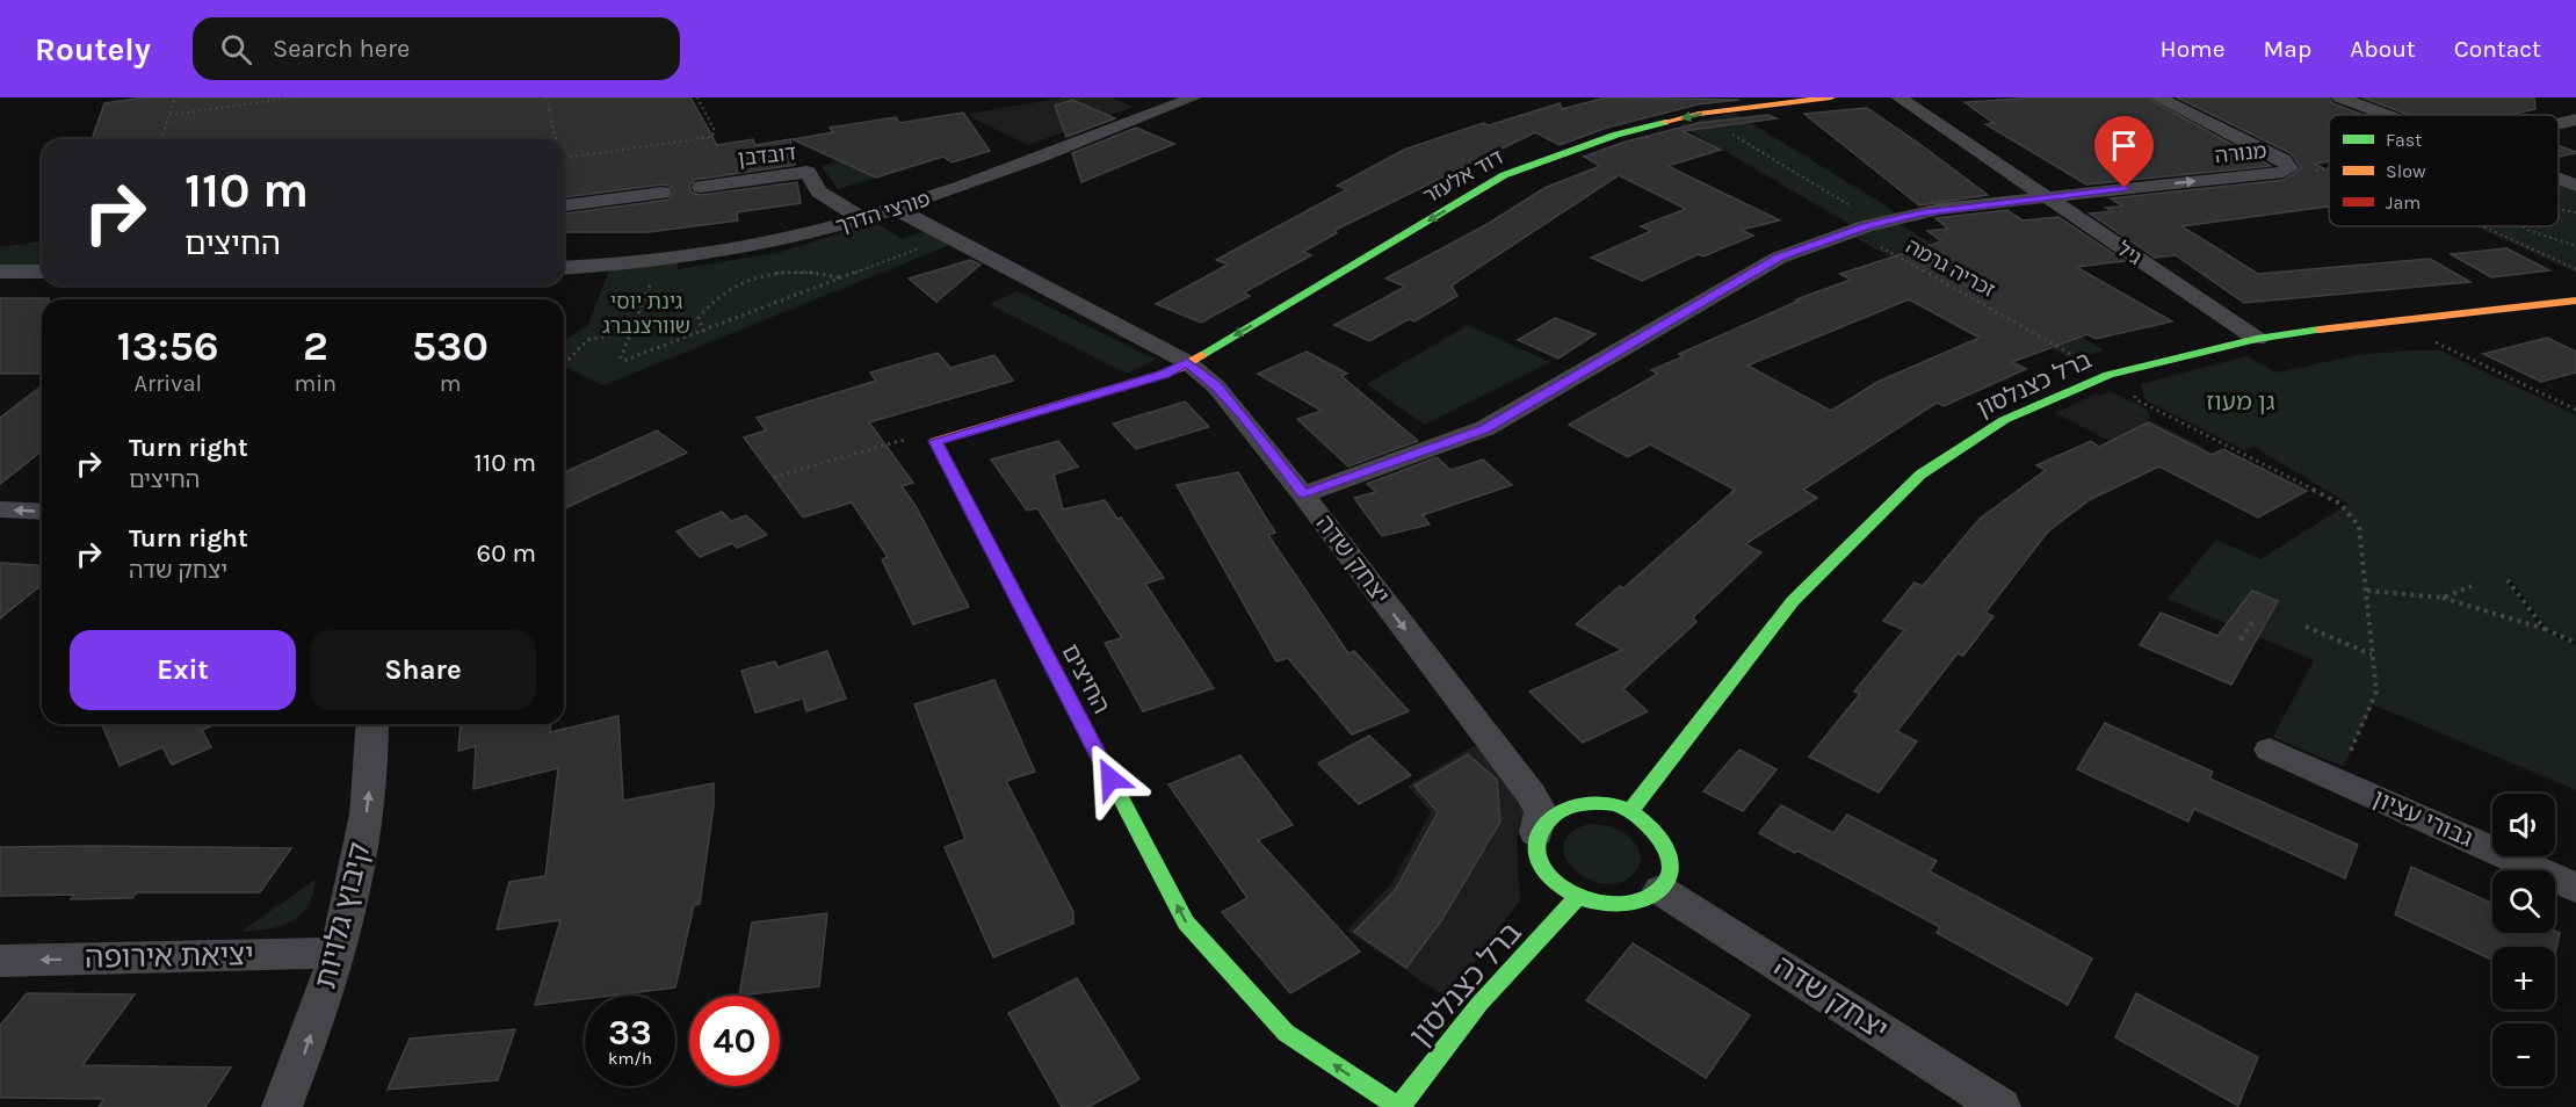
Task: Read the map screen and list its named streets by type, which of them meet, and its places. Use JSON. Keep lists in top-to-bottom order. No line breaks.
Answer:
{"streets":{"street":["מנורה","דובדבן","דוד אלעזר","פורצי הדרך","גיל","ברל כצנלסון","יצחק שדה","החיצים","גבורי עציון","קיבוץ גלויות","יציאת אירופה"],"path":["זכריה גרמה"]},"crossings":[["מנורה","גיל"],["מנורה","זכריה גרמה"],["מנורה","יצחק שדה"],["דובדבן","פורצי הדרך"],["דוד אלעזר","יצחק שדה"],["פורצי הדרך","יצחק שדה"],["גיל","ברל כצנלסון"],["זכריה גרמה","ברל כצנלסון"],["ברל כצנלסון","יצחק שדה"],["ברל כצנלסון","החיצים"],["קיבוץ גלויות","יציאת אירופה"]],"one_way":["דוד אלעזר","החיצים","קיבוץ גלויות","יציאת אירופה"],"parks":["גינת יוסי שוורצנברג","גן מעוז"],"legend":["Fast","Slow","Jam"],"page":{"header":"Routely","search":"Search here","nav":["Home","Map","About","Contact"],"turn":["110 m","החיצים"],"eta":["13:56","Arrival","2","min","530","m"],"list":[{"name":"Turn right","note":"החיצים","value":"110 m"},{"name":"Turn right","note":"יצחק שדה","value":"60 m"}],"buttons":["Exit","Share"],"map_buttons":["+","−"],"speed":"33 km/h","limit":"40"}}
